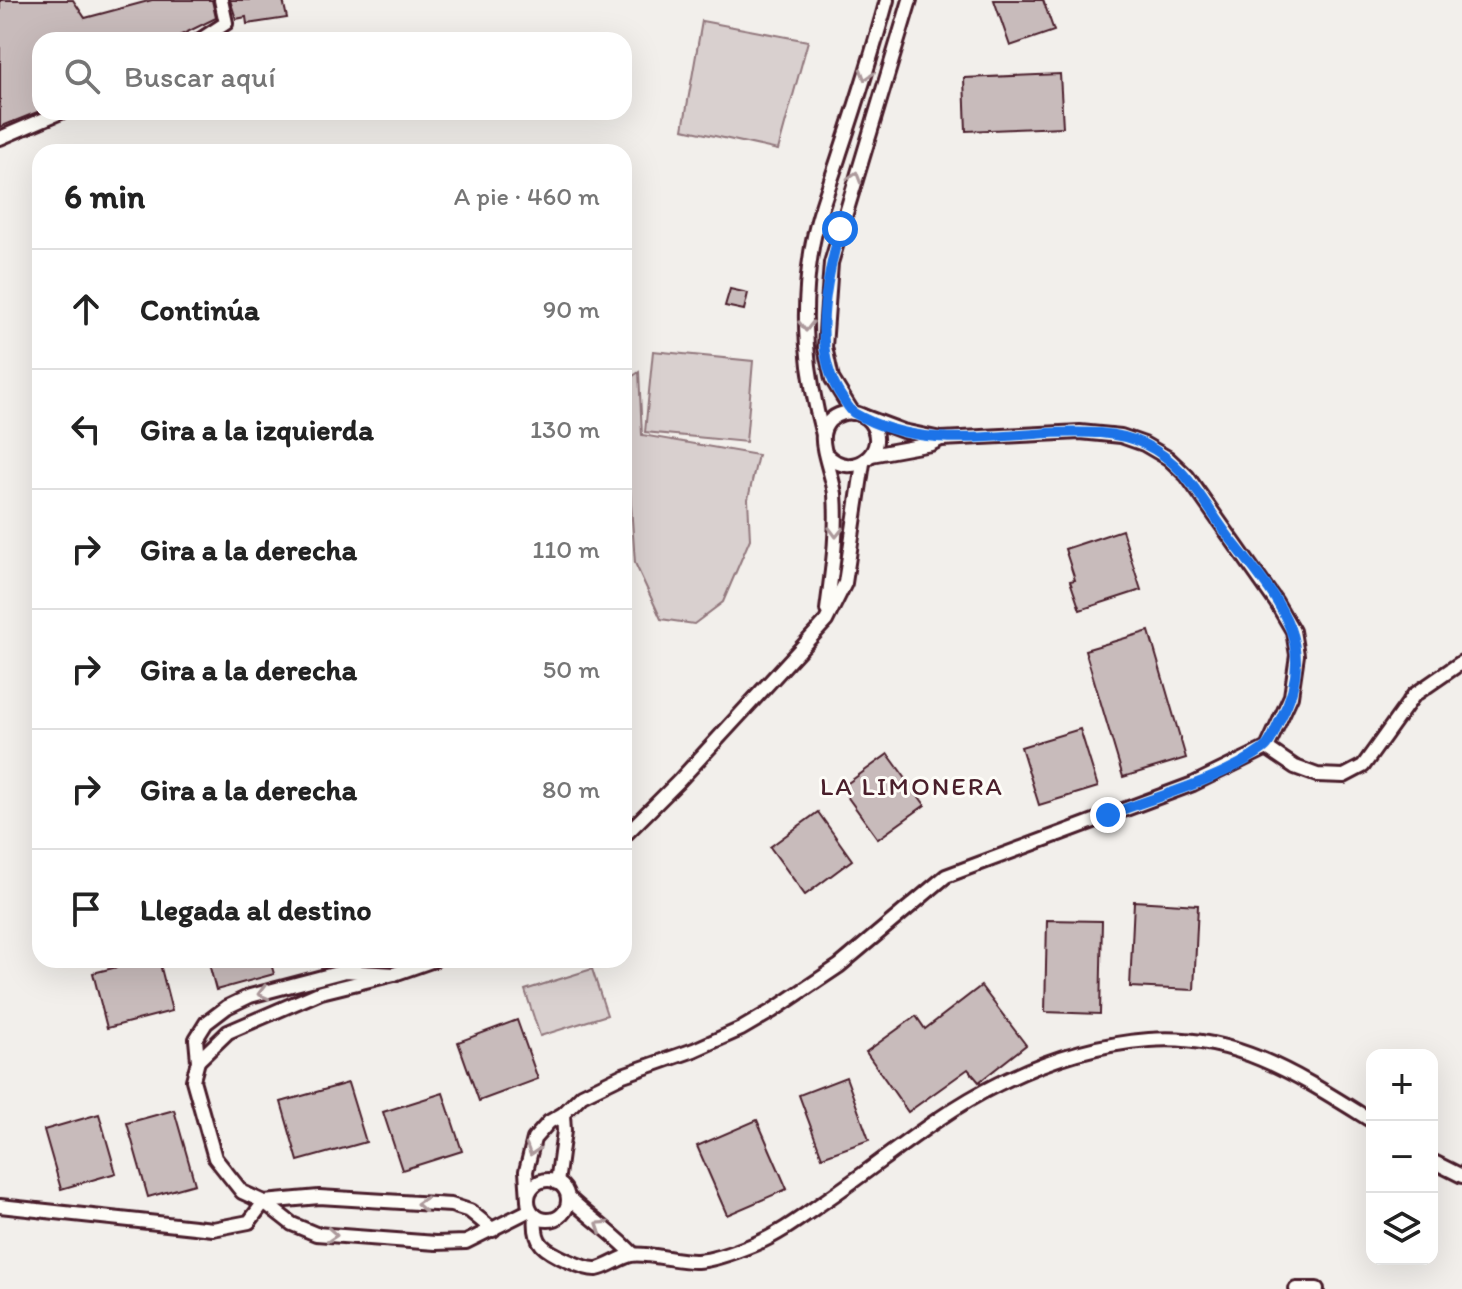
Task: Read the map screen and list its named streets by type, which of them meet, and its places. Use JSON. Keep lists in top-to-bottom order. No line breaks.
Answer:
{"districts":["LA LIMONERA"],"page":{"search":"Buscar aquí","heading":["6 min","A pie · 460 m"],"list":[["Continúa","90 m"],["Gira a la izquierda","130 m"],["Gira a la derecha","110 m"],["Gira a la derecha","50 m"],["Gira a la derecha","80 m"],"Llegada al destino"],"map_buttons":["+","−"]}}
